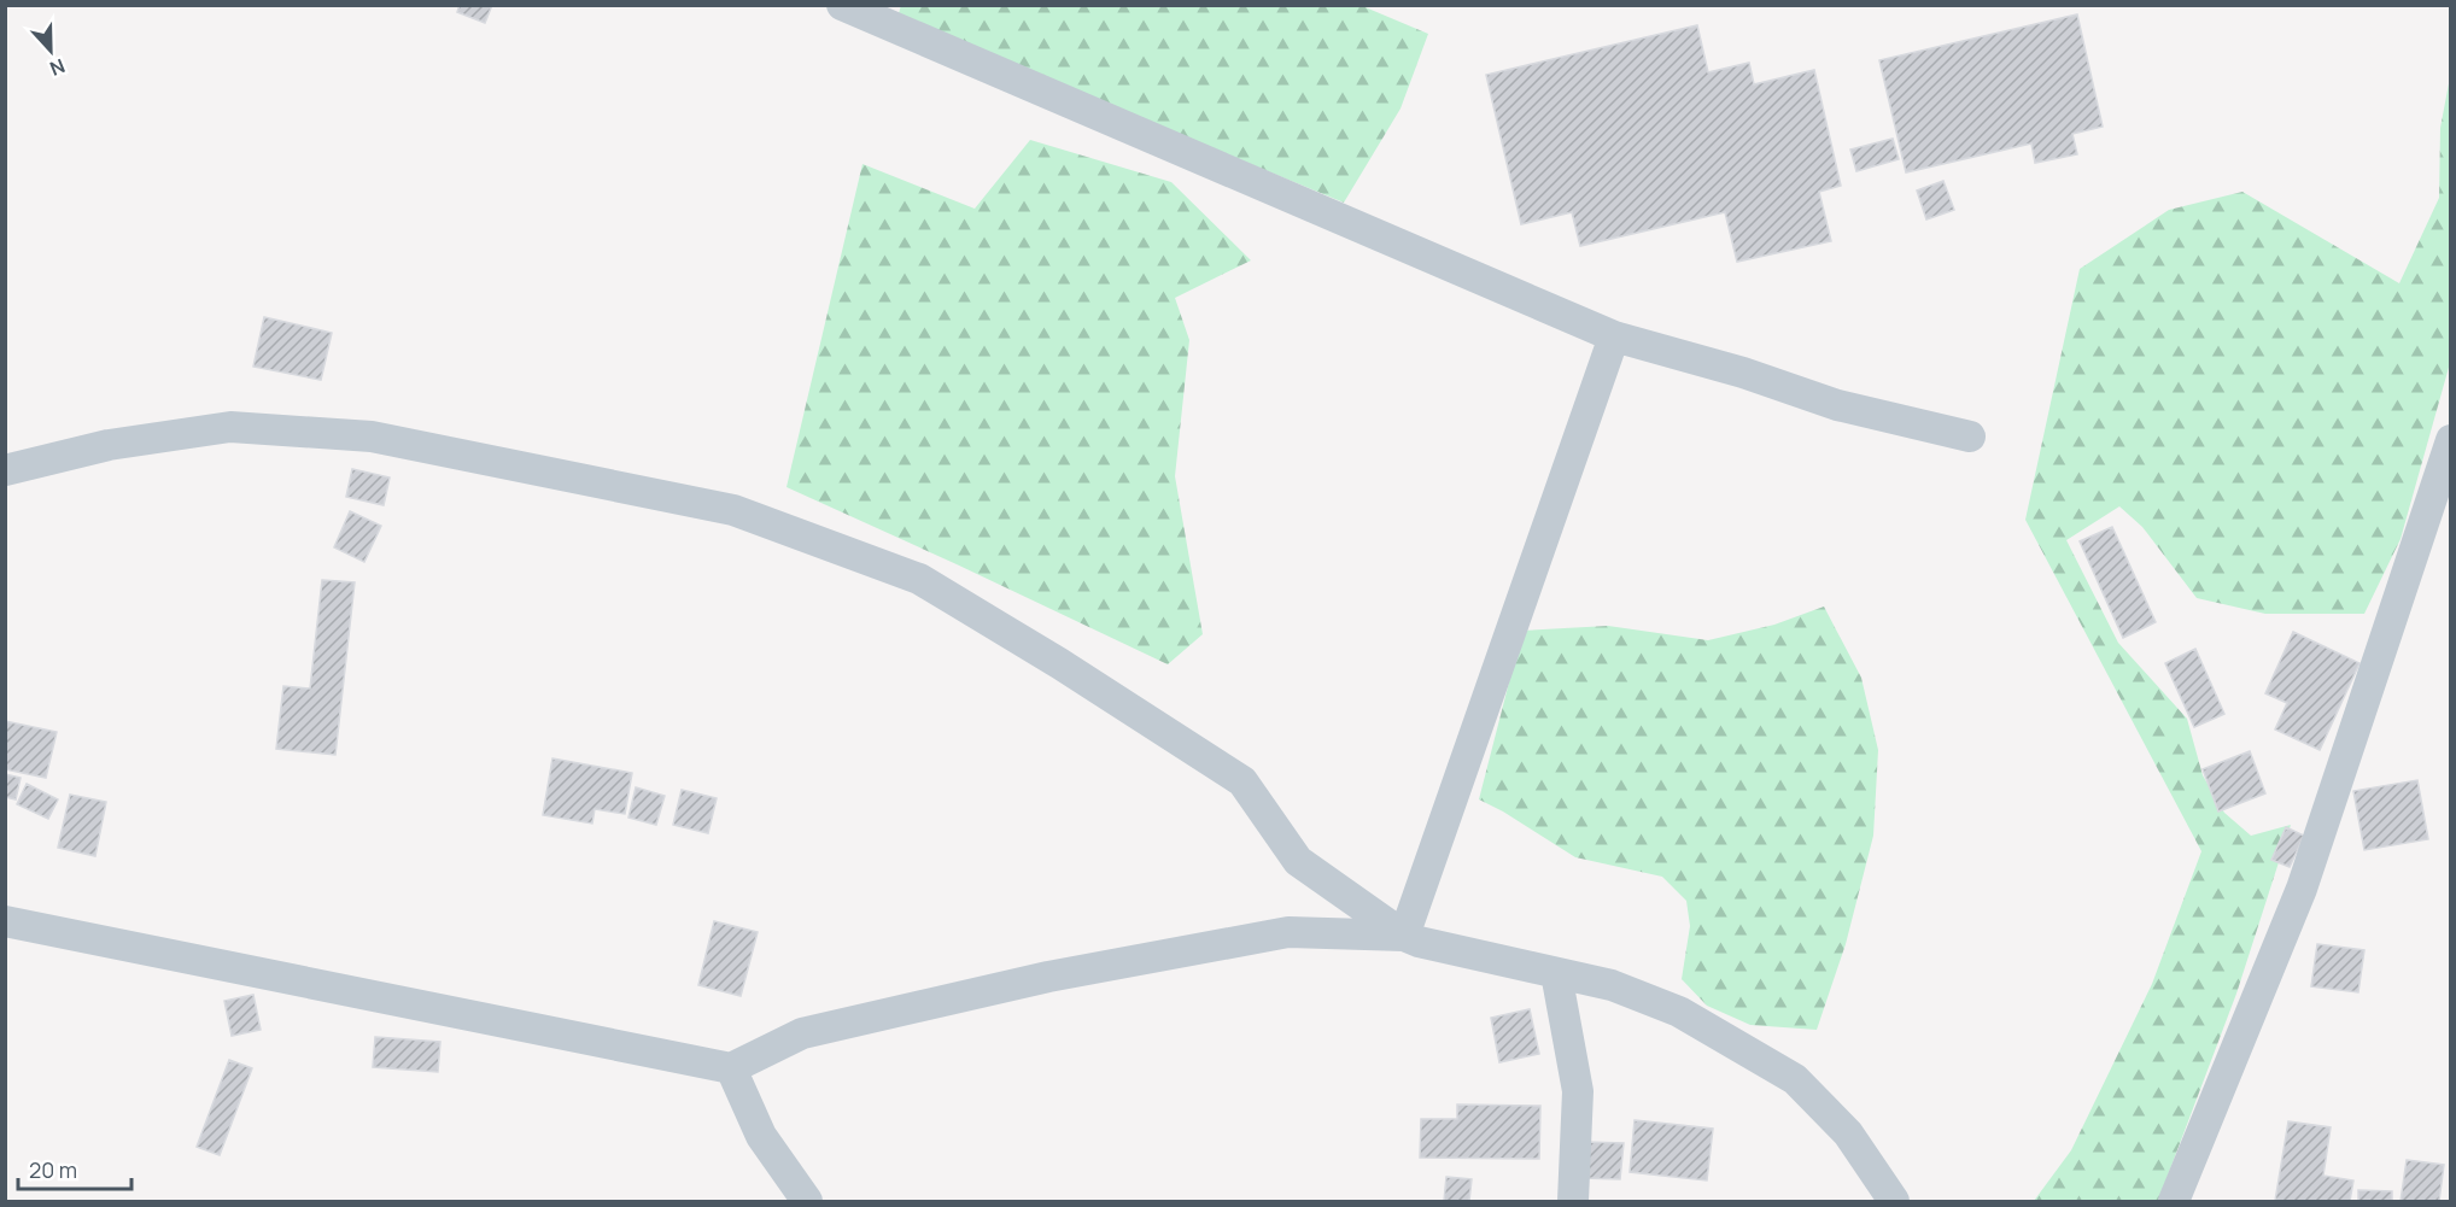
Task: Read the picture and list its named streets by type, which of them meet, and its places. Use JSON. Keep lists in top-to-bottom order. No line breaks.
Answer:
{"scale_bar":"20 m","north":"bottom"}
